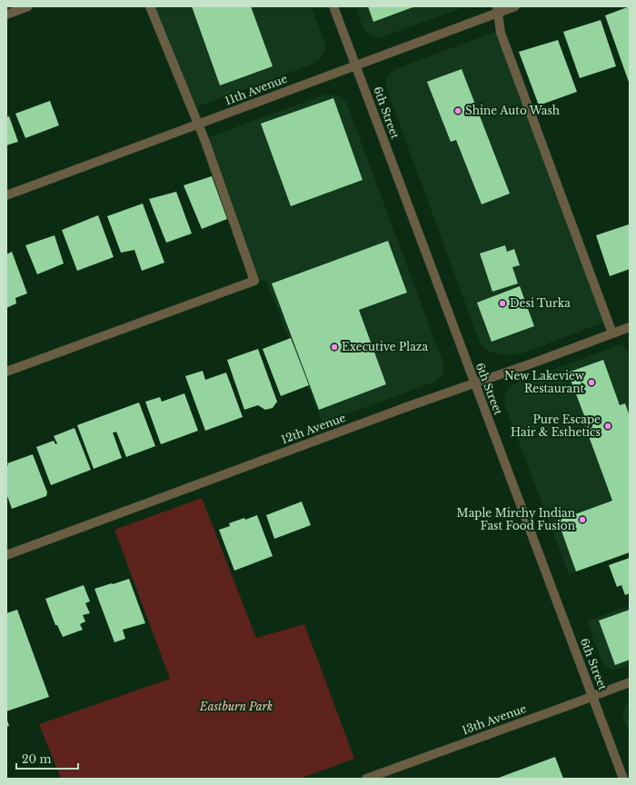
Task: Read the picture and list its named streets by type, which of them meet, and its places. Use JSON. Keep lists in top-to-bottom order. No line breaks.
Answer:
{"streets":{"street":["11th Avenue","6th Street","12th Avenue","13th Avenue"]},"crossings":[["11th Avenue","6th Street"],["6th Street","12th Avenue"],["6th Street","13th Avenue"]],"parks":["Eastburn Park"],"places":["Shine Auto Wash","Desi Turka","Executive Plaza","New Lakeview Restaurant","Pure Escape Hair & Esthetics","Maple Mirchy Indian Fast Food Fusion"],"scale_bar":"20 m"}
